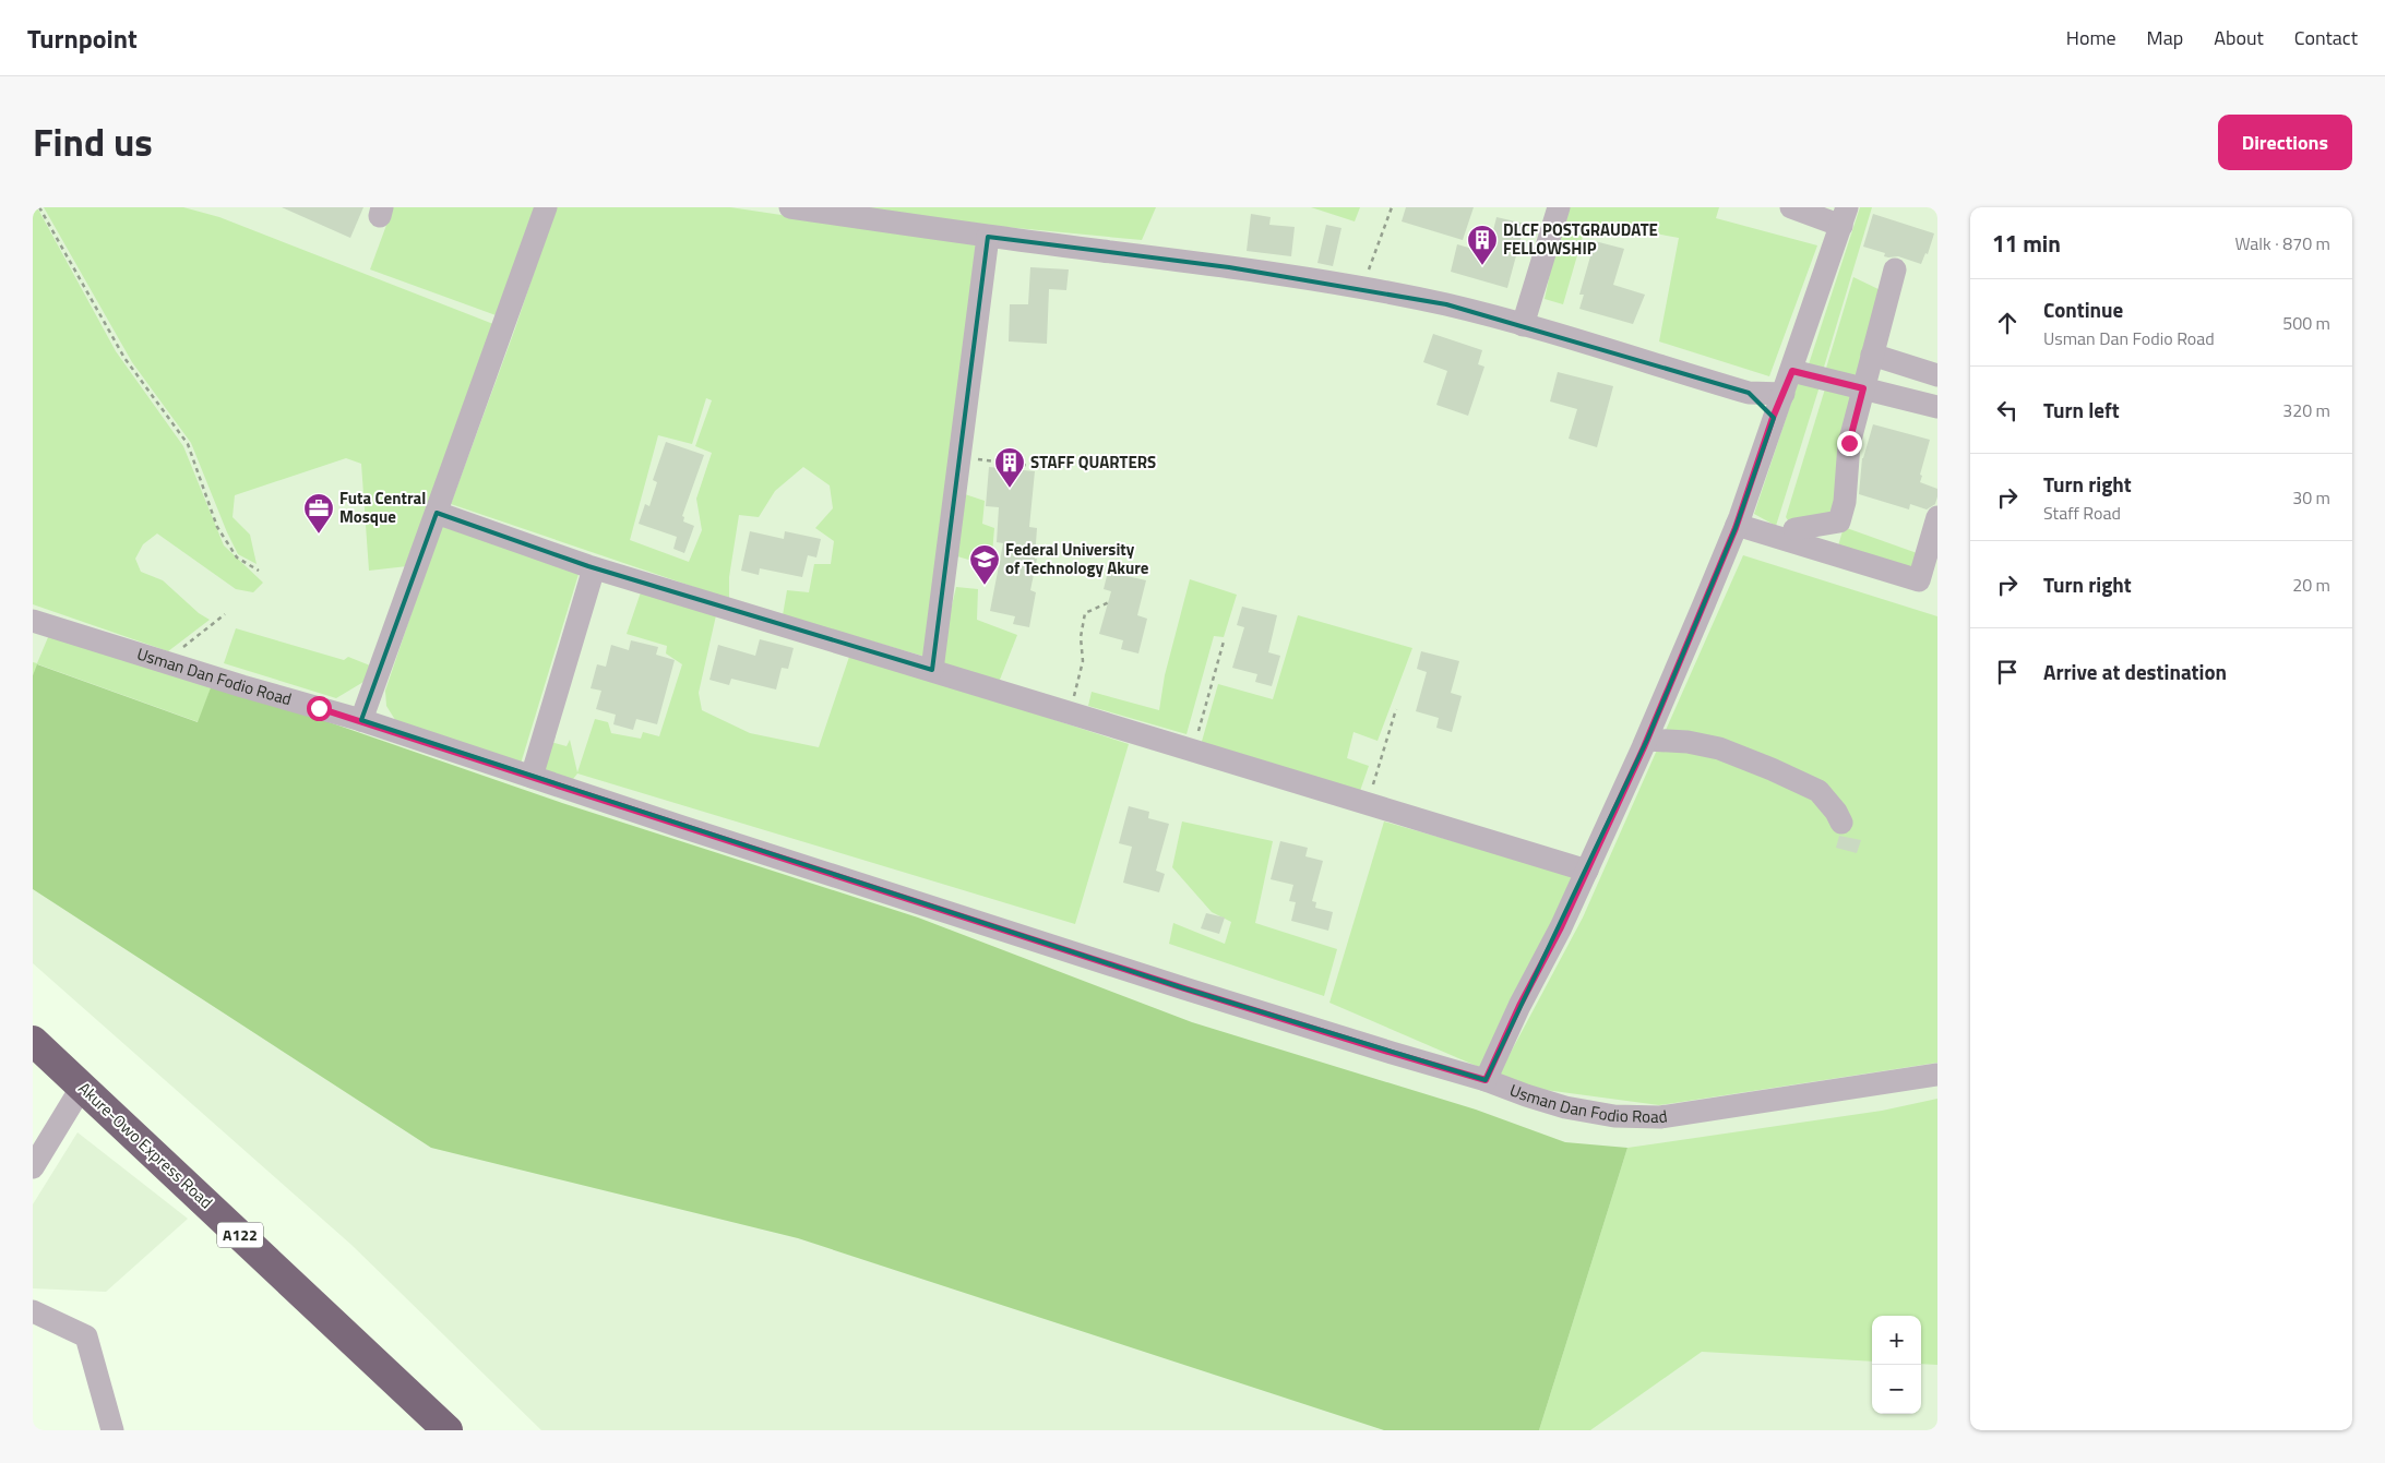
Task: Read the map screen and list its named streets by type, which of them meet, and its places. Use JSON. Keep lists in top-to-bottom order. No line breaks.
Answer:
{"streets":{"highway":["Akure-Owo Express Road","A122"],"street":["Usman Dan Fodio Road"]},"places":{"building":["DLCF POSTGRAUDATE FELLOWSHIP","STAFF QUARTERS"],"office":["Futa Central Mosque"],"school or university":["Federal University of Technology Akure"]},"page":{"header":"Turnpoint","nav":["Home","Map","About","Contact"],"title":"Find us","buttons":"Directions","heading":["11 min","Walk · 870 m"],"list":[["Continue","Usman Dan Fodio Road","500 m"],["Turn left","320 m"],["Turn right","Staff Road","30 m"],["Turn right","20 m"],"Arrive at destination"],"map_buttons":["+","−"]}}
